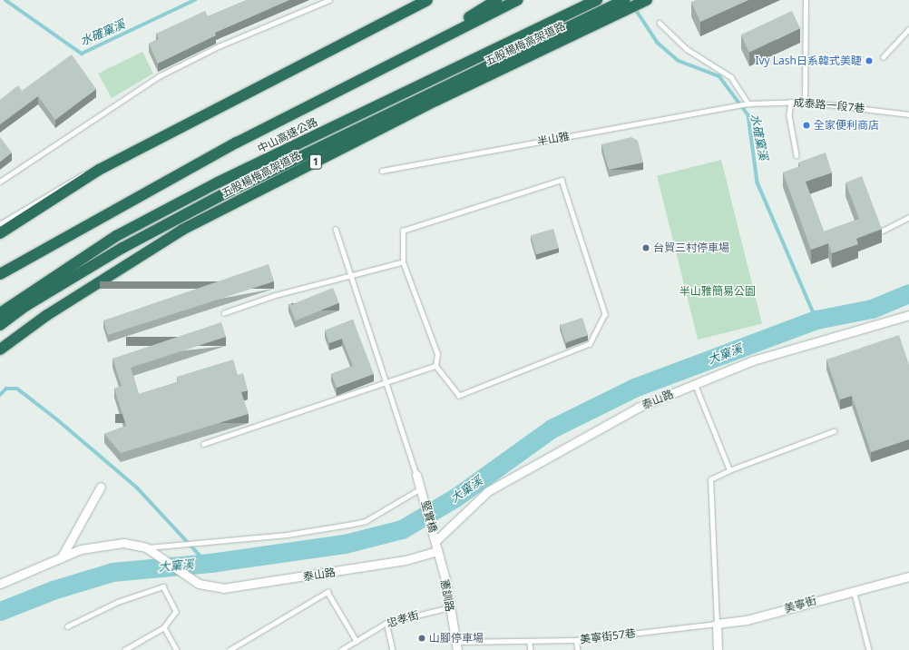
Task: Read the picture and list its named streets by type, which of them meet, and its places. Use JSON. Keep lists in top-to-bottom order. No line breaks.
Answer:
{"streets":{"highway":["五股楊梅高架道路","中山高速公路","1"],"street":["泰山路","堅實橋","憲訓路","美寧街"],"lane":["成泰路一段7巷","半山雅","忠孝街","美寧街57巷"]},"crossings":[["成泰路一段7巷","半山雅"],["泰山路","堅實橋"],["泰山路","憲訓路"],["堅實橋","憲訓路"],["憲訓路","忠孝街"],["憲訓路","美寧街57巷"],["美寧街","美寧街57巷"]],"water":["水確窠溪","大窠溪"],"parks":["半山雅簡易公園"],"places":["Ivy Lash日系韓式美睫","全家便利商店","台貿三村停車場","山腳停車場"]}
